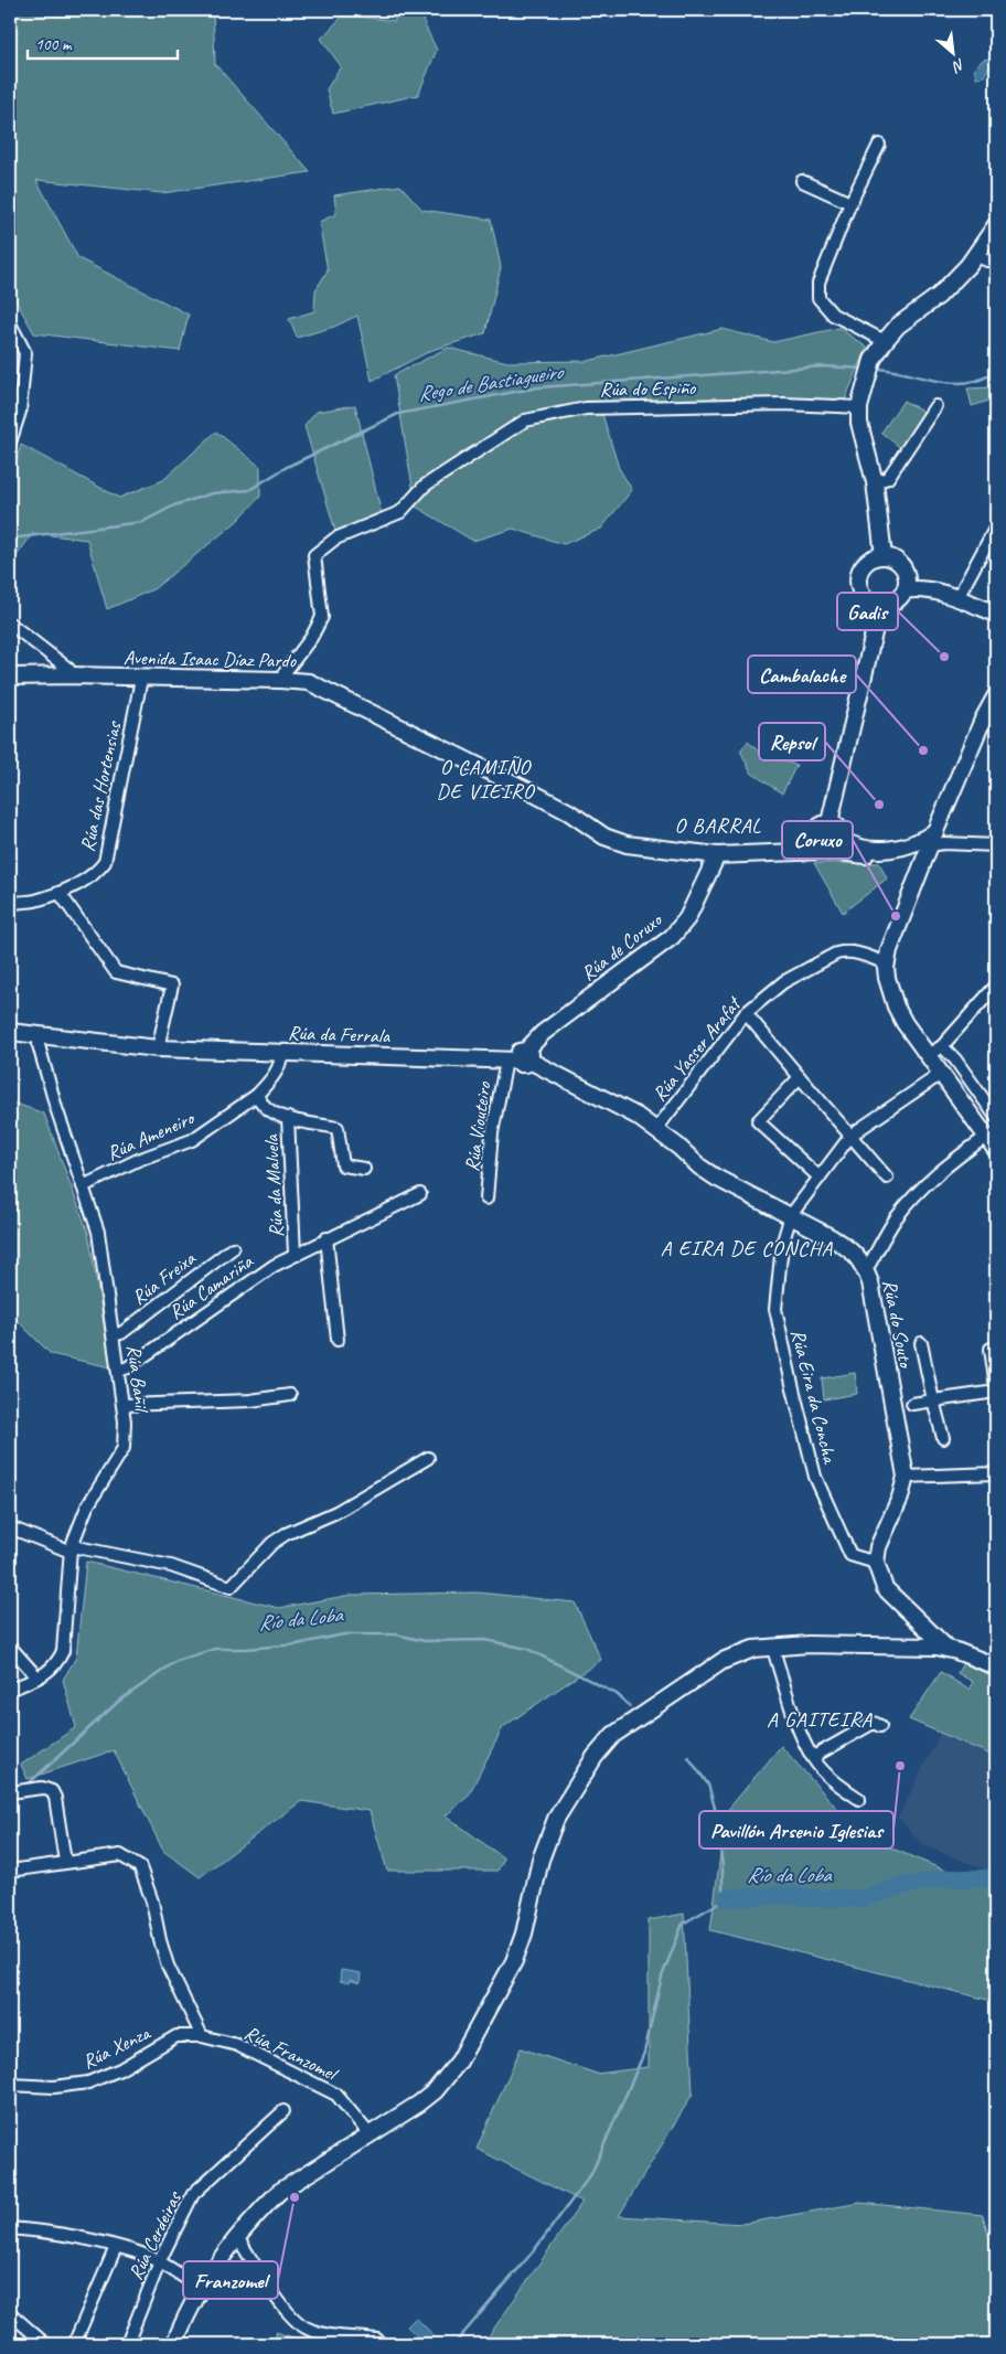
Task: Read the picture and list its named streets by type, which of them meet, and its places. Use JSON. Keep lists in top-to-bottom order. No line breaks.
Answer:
{"streets":{"street":["Rúa do Espiño","Avenida Isaac Díaz Pardo","Rúa das Hortensias","Rúa de Coruxo","Rúa da Ferrala","Rúa Yasser Arafat","Rúa Viouteiro","Rúa Ameneiro","Rúa da Malvela","Rúa Freixa","Rúa Camariña","Rúa do Souto","Rúa Bañil","Rúa Eira da Concha","Rúa Xenza","Rúa Franzomel","Rúa Cerdeiras"]},"crossings":[["Rúa do Espiño","Avenida Isaac Díaz Pardo"],["Avenida Isaac Díaz Pardo","Rúa das Hortensias"],["Avenida Isaac Díaz Pardo","Rúa de Coruxo"],["Rúa de Coruxo","Rúa da Ferrala"],["Rúa de Coruxo","Rúa Viouteiro"],["Rúa de Coruxo","Rúa do Souto"],["Rúa da Ferrala","Rúa Viouteiro"],["Rúa da Ferrala","Rúa do Souto"],["Rúa da Ferrala","Rúa Bañil"],["Rúa Yasser Arafat","Rúa do Souto"],["Rúa Viouteiro","Rúa do Souto"],["Rúa Ameneiro","Rúa da Malvela"],["Rúa Ameneiro","Rúa Bañil"],["Rúa da Malvela","Rúa Camariña"],["Rúa Freixa","Rúa Bañil"],["Rúa Camariña","Rúa Bañil"],["Rúa do Souto","Rúa Eira da Concha"],["Rúa Xenza","Rúa Franzomel"]],"districts":["O CAMIÑO DE VIEIRO","O BARRAL","A EIRA DE CONCHA","A GAITEIRA"],"water":["Rego de Bastiagueiro","Río da Loba"],"places":["Gadis","Cambalache","Repsol","Coruxo","Pavillón Arsenio Iglesias","Franzomel"],"scale_bar":"100 m","north":"bottom right"}
